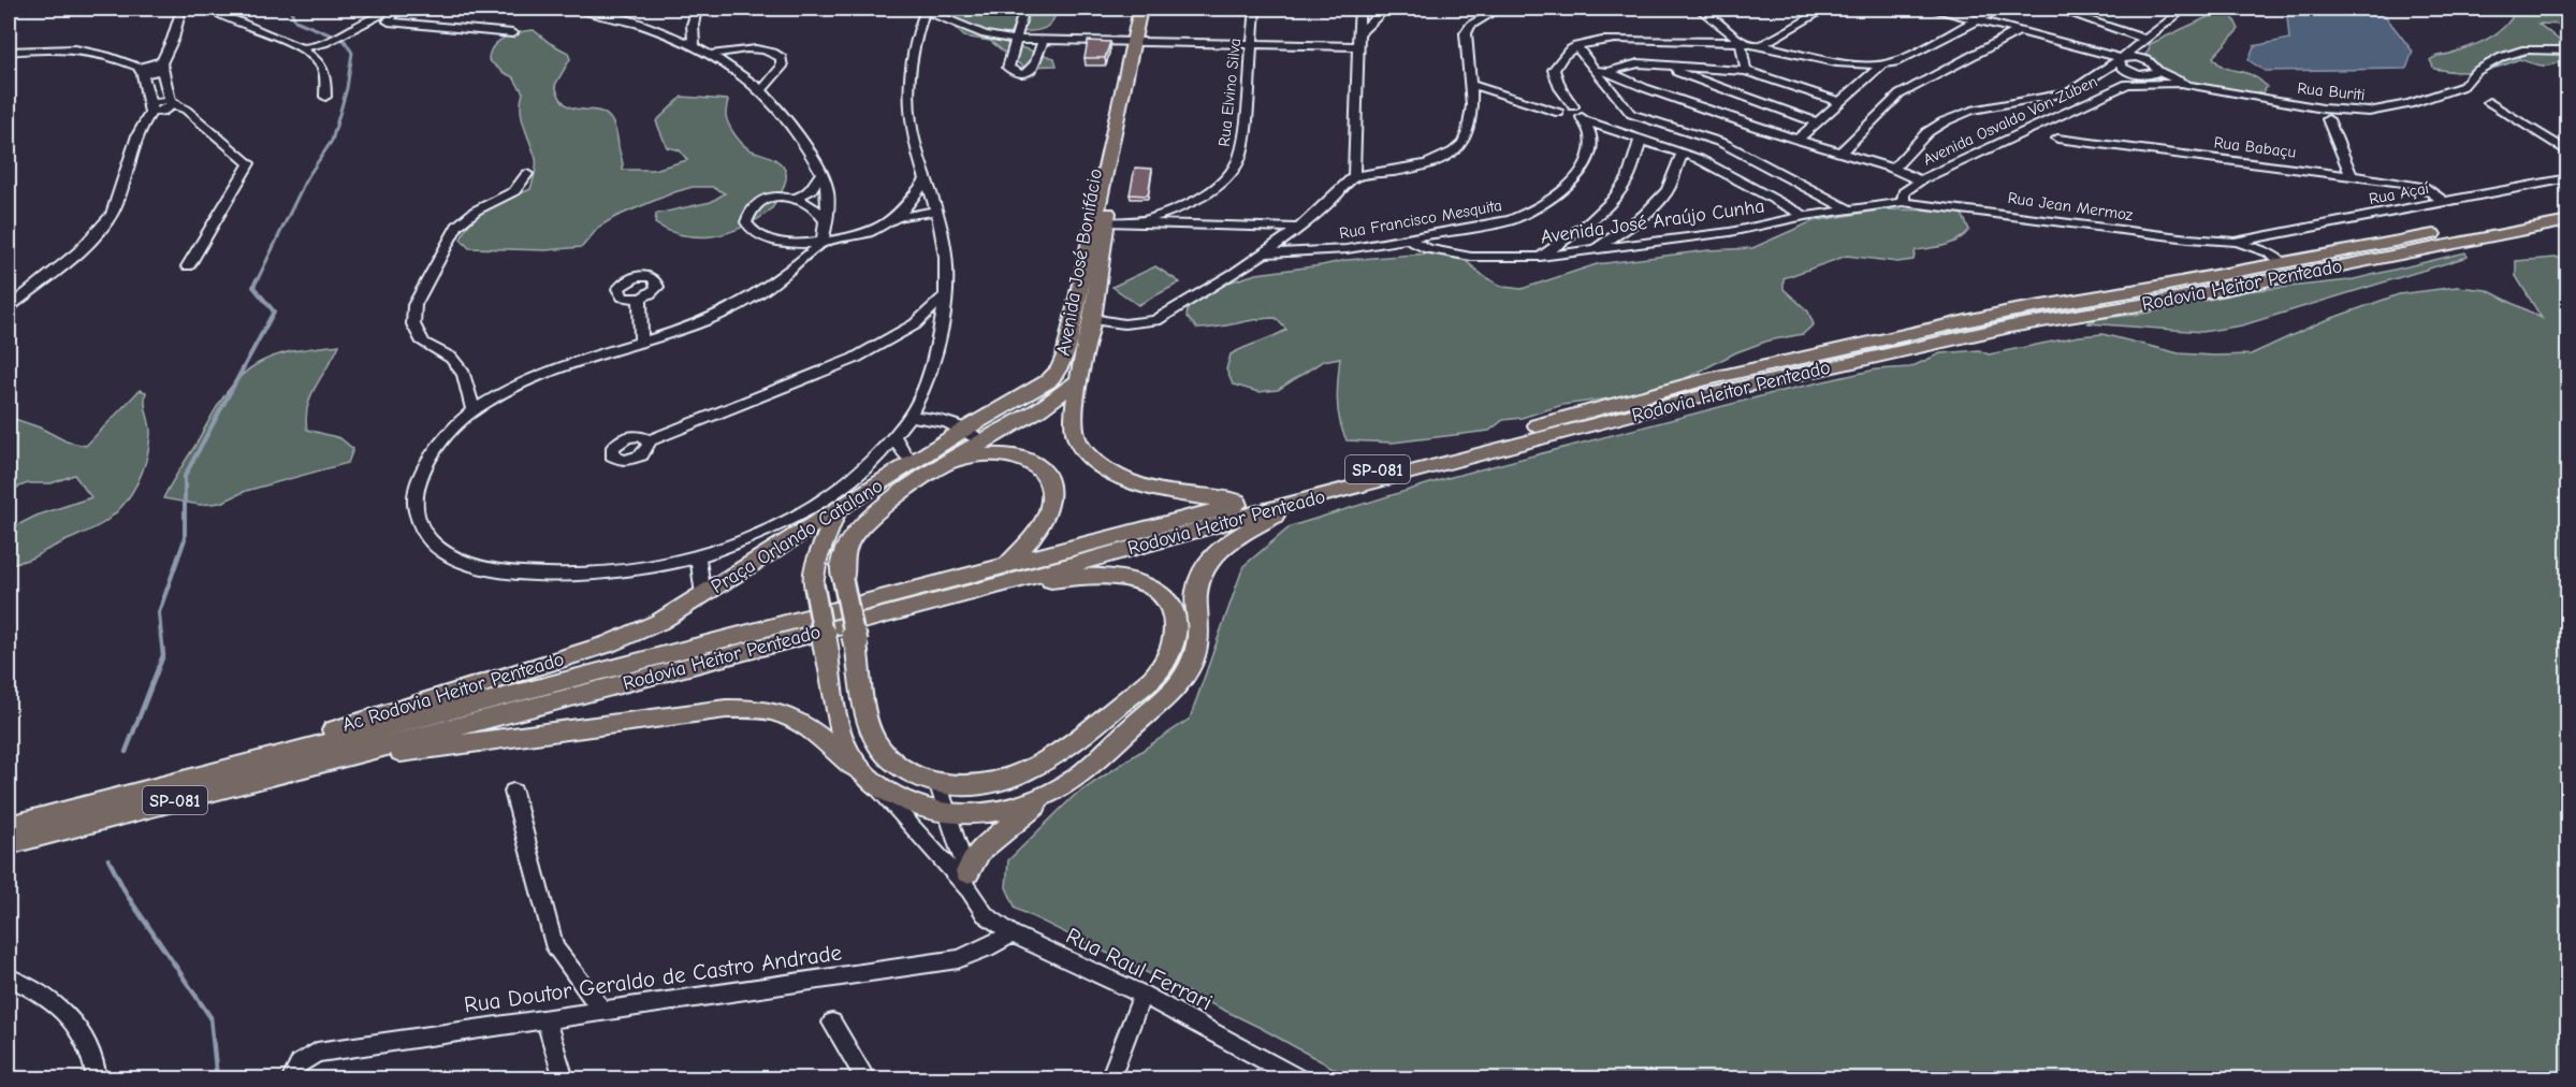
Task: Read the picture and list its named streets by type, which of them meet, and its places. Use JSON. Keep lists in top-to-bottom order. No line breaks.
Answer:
{"streets":{"main road":["Avenida José Bonifácio","Rodovia Heitor Penteado","SP-081","Praça Orlando Catalano","Ac Rodovia Heitor Penteado"],"street":["Rua Buriti","Rua Elvino Silva","Avenida Osvaldo Von Zuben","Rua Babaçu","Rua Açaí","Rua Jean Mermoz","Rua Francisco Mesquita","Avenida José Araújo Cunha","Rua Raul Ferrari","Rua Doutor Geraldo de Castro Andrade"]},"crossings":[["Avenida Osvaldo Von Zuben","Rua Jean Mermoz"],["Avenida Osvaldo Von Zuben","Avenida José Araújo Cunha"],["Rua Babaçu","Rua Açaí"],["Rua Açaí","Rua Jean Mermoz"],["Rua Jean Mermoz","Avenida José Araújo Cunha"],["Rua Francisco Mesquita","Avenida José Araújo Cunha"],["Avenida José Bonifácio","Praça Orlando Catalano"],["Rodovia Heitor Penteado","Ac Rodovia Heitor Penteado"],["Praça Orlando Catalano","Ac Rodovia Heitor Penteado"],["Rua Raul Ferrari","Rua Doutor Geraldo de Castro Andrade"]]}
